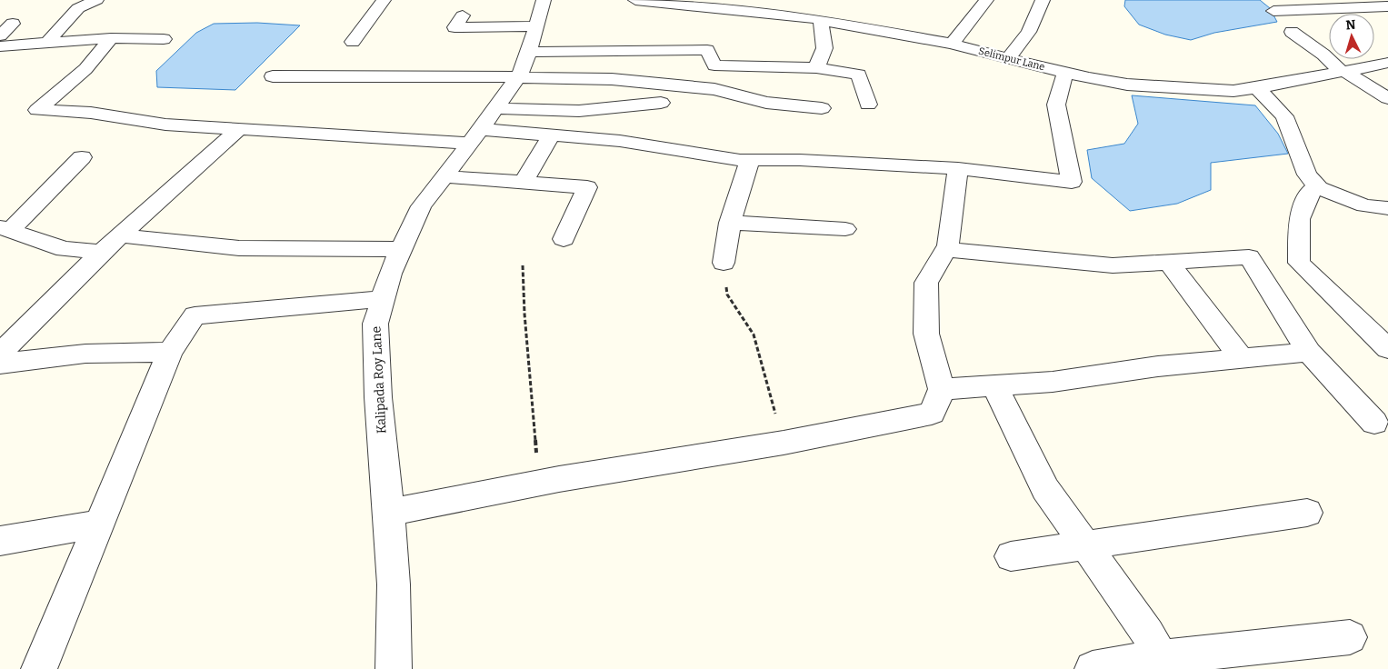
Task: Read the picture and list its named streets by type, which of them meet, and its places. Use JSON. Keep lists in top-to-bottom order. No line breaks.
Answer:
{"streets":{"street":["Selimpur Lane","Kalipada Roy Lane"]},"north":"top"}
